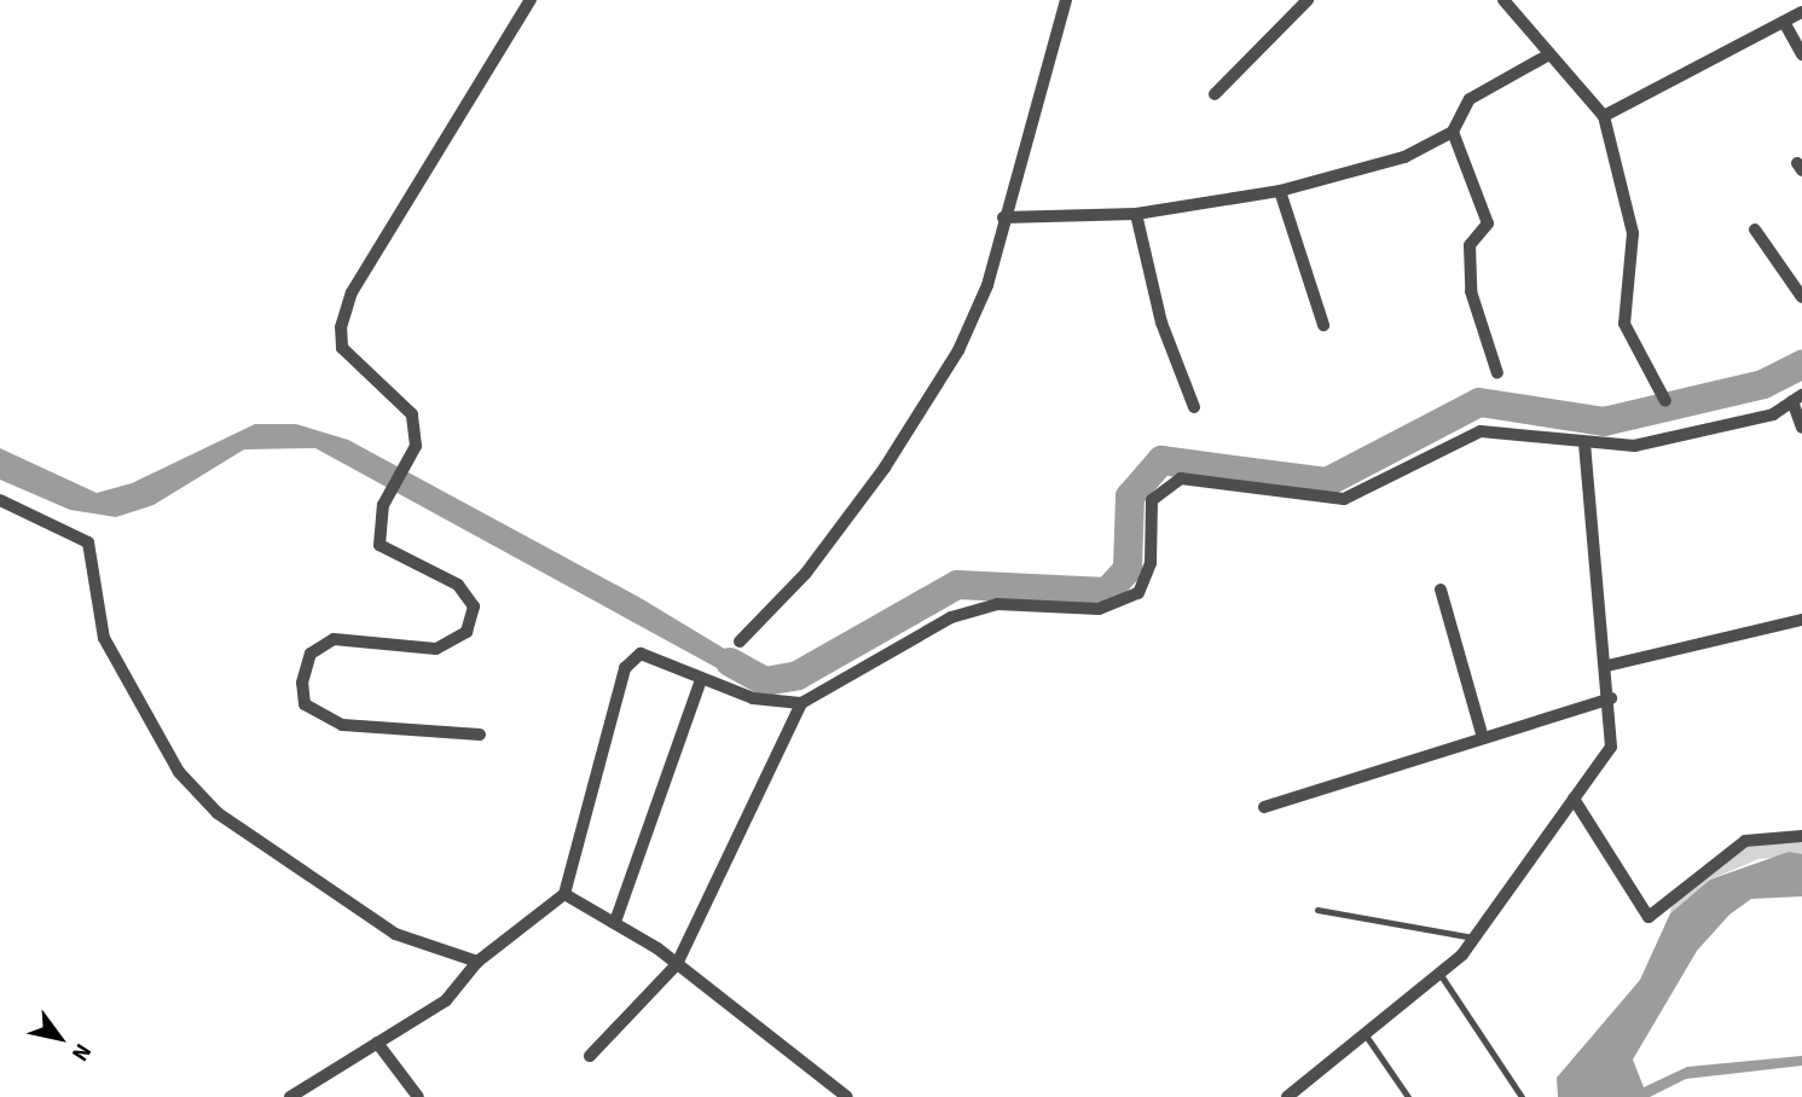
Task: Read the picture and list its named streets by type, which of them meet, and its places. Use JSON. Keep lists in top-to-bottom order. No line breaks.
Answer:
{"north":"bottom right"}
